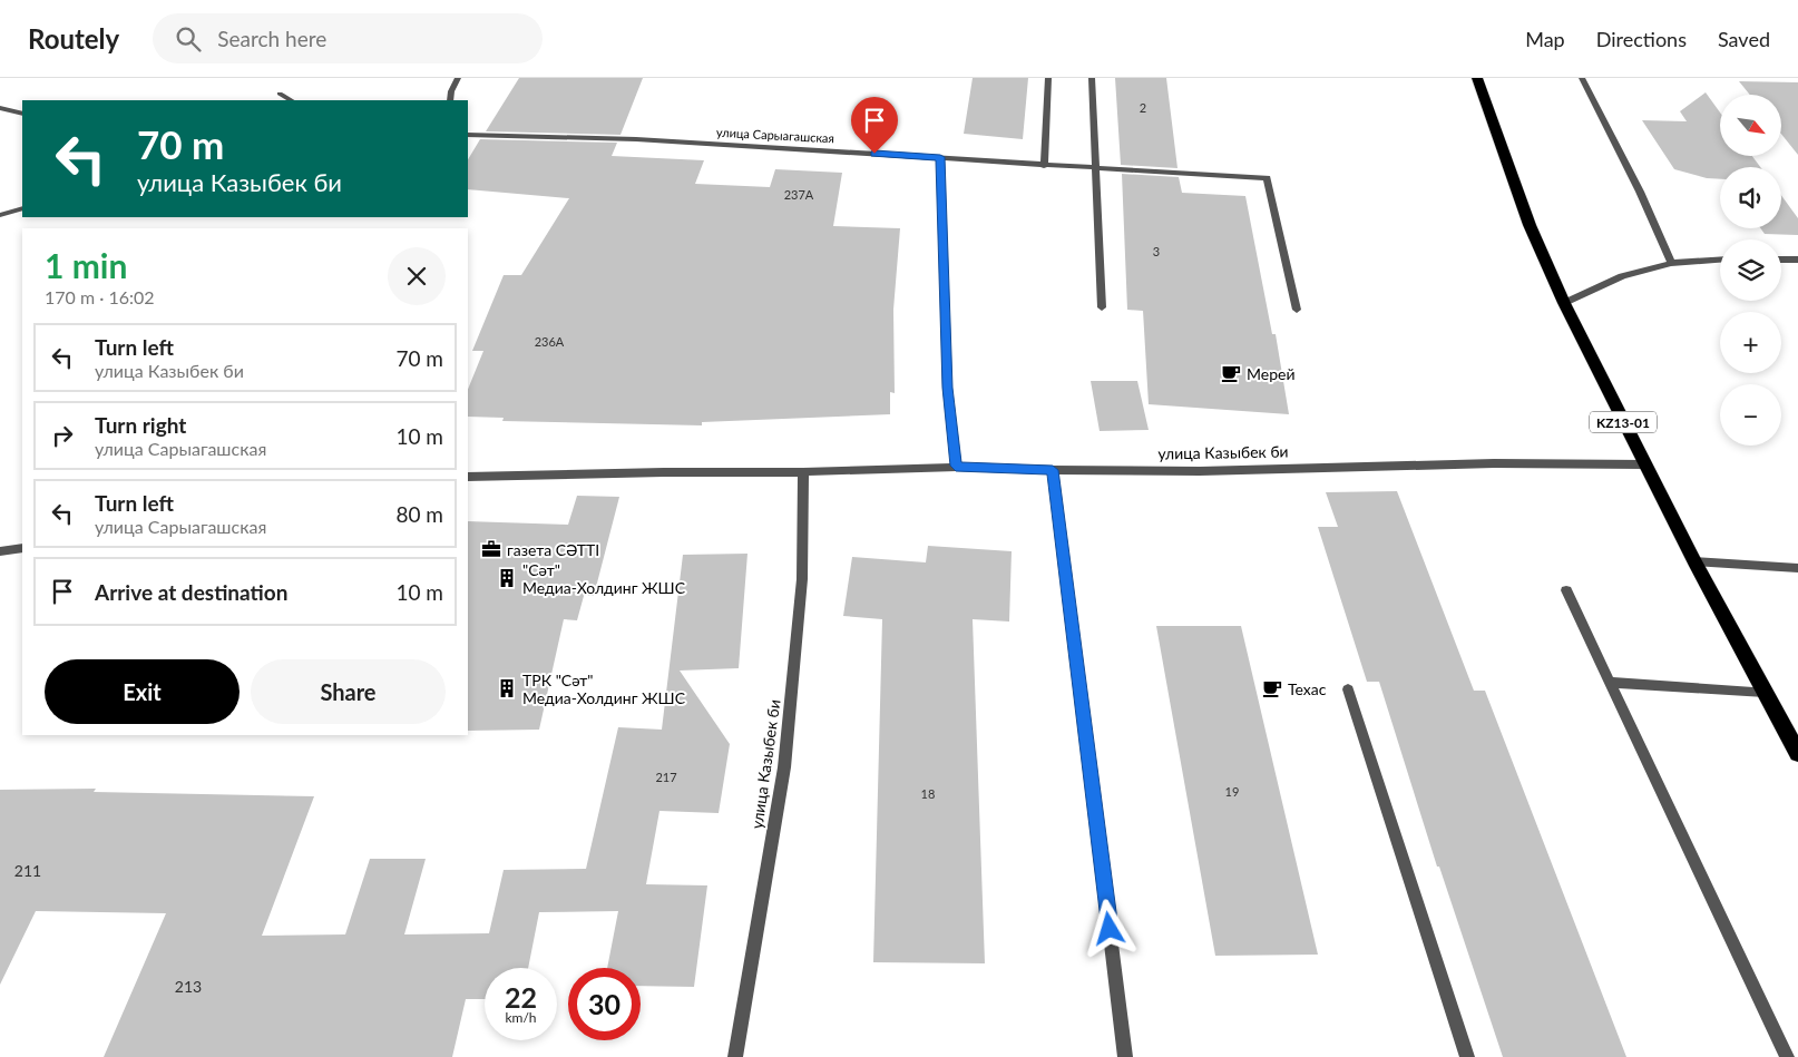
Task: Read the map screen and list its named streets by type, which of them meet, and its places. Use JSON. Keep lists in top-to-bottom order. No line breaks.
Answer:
{"streets":{"highway":["KZ13-01"],"street":["улица Сарыагашская","улица Казыбек би"]},"crossings":[["KZ13-01","улица Казыбек би"]],"places":{"cafe":["Мерей","Техас"],"office":["газета СӘТТІ"],"building":["\"Сәт\" Медиа-Холдинг ЖШС","ТРК \"Сәт\" Медиа-Холдинг ЖШС"]},"house_numbers":["2","237А","3","236А","217","19","18","211","213"],"north":"bottom right","page":{"header":"Routely","search":"Search here","nav":["Map","Directions","Saved"],"map_buttons":["+","−"],"turn":["70 m","улица Казыбек би"],"heading":["1 min","170 m · 16:02"],"list":[{"name":"Turn left","note":"улица Казыбек би","value":"70 m"},{"name":"Turn right","note":"улица Сарыагашская","value":"10 m"},{"name":"Turn left","note":"улица Сарыагашская","value":"80 m"},{"name":"Arrive at destination","value":"10 m"}],"buttons":["Exit","Share"],"speed":"22 km/h","limit":"30"}}
